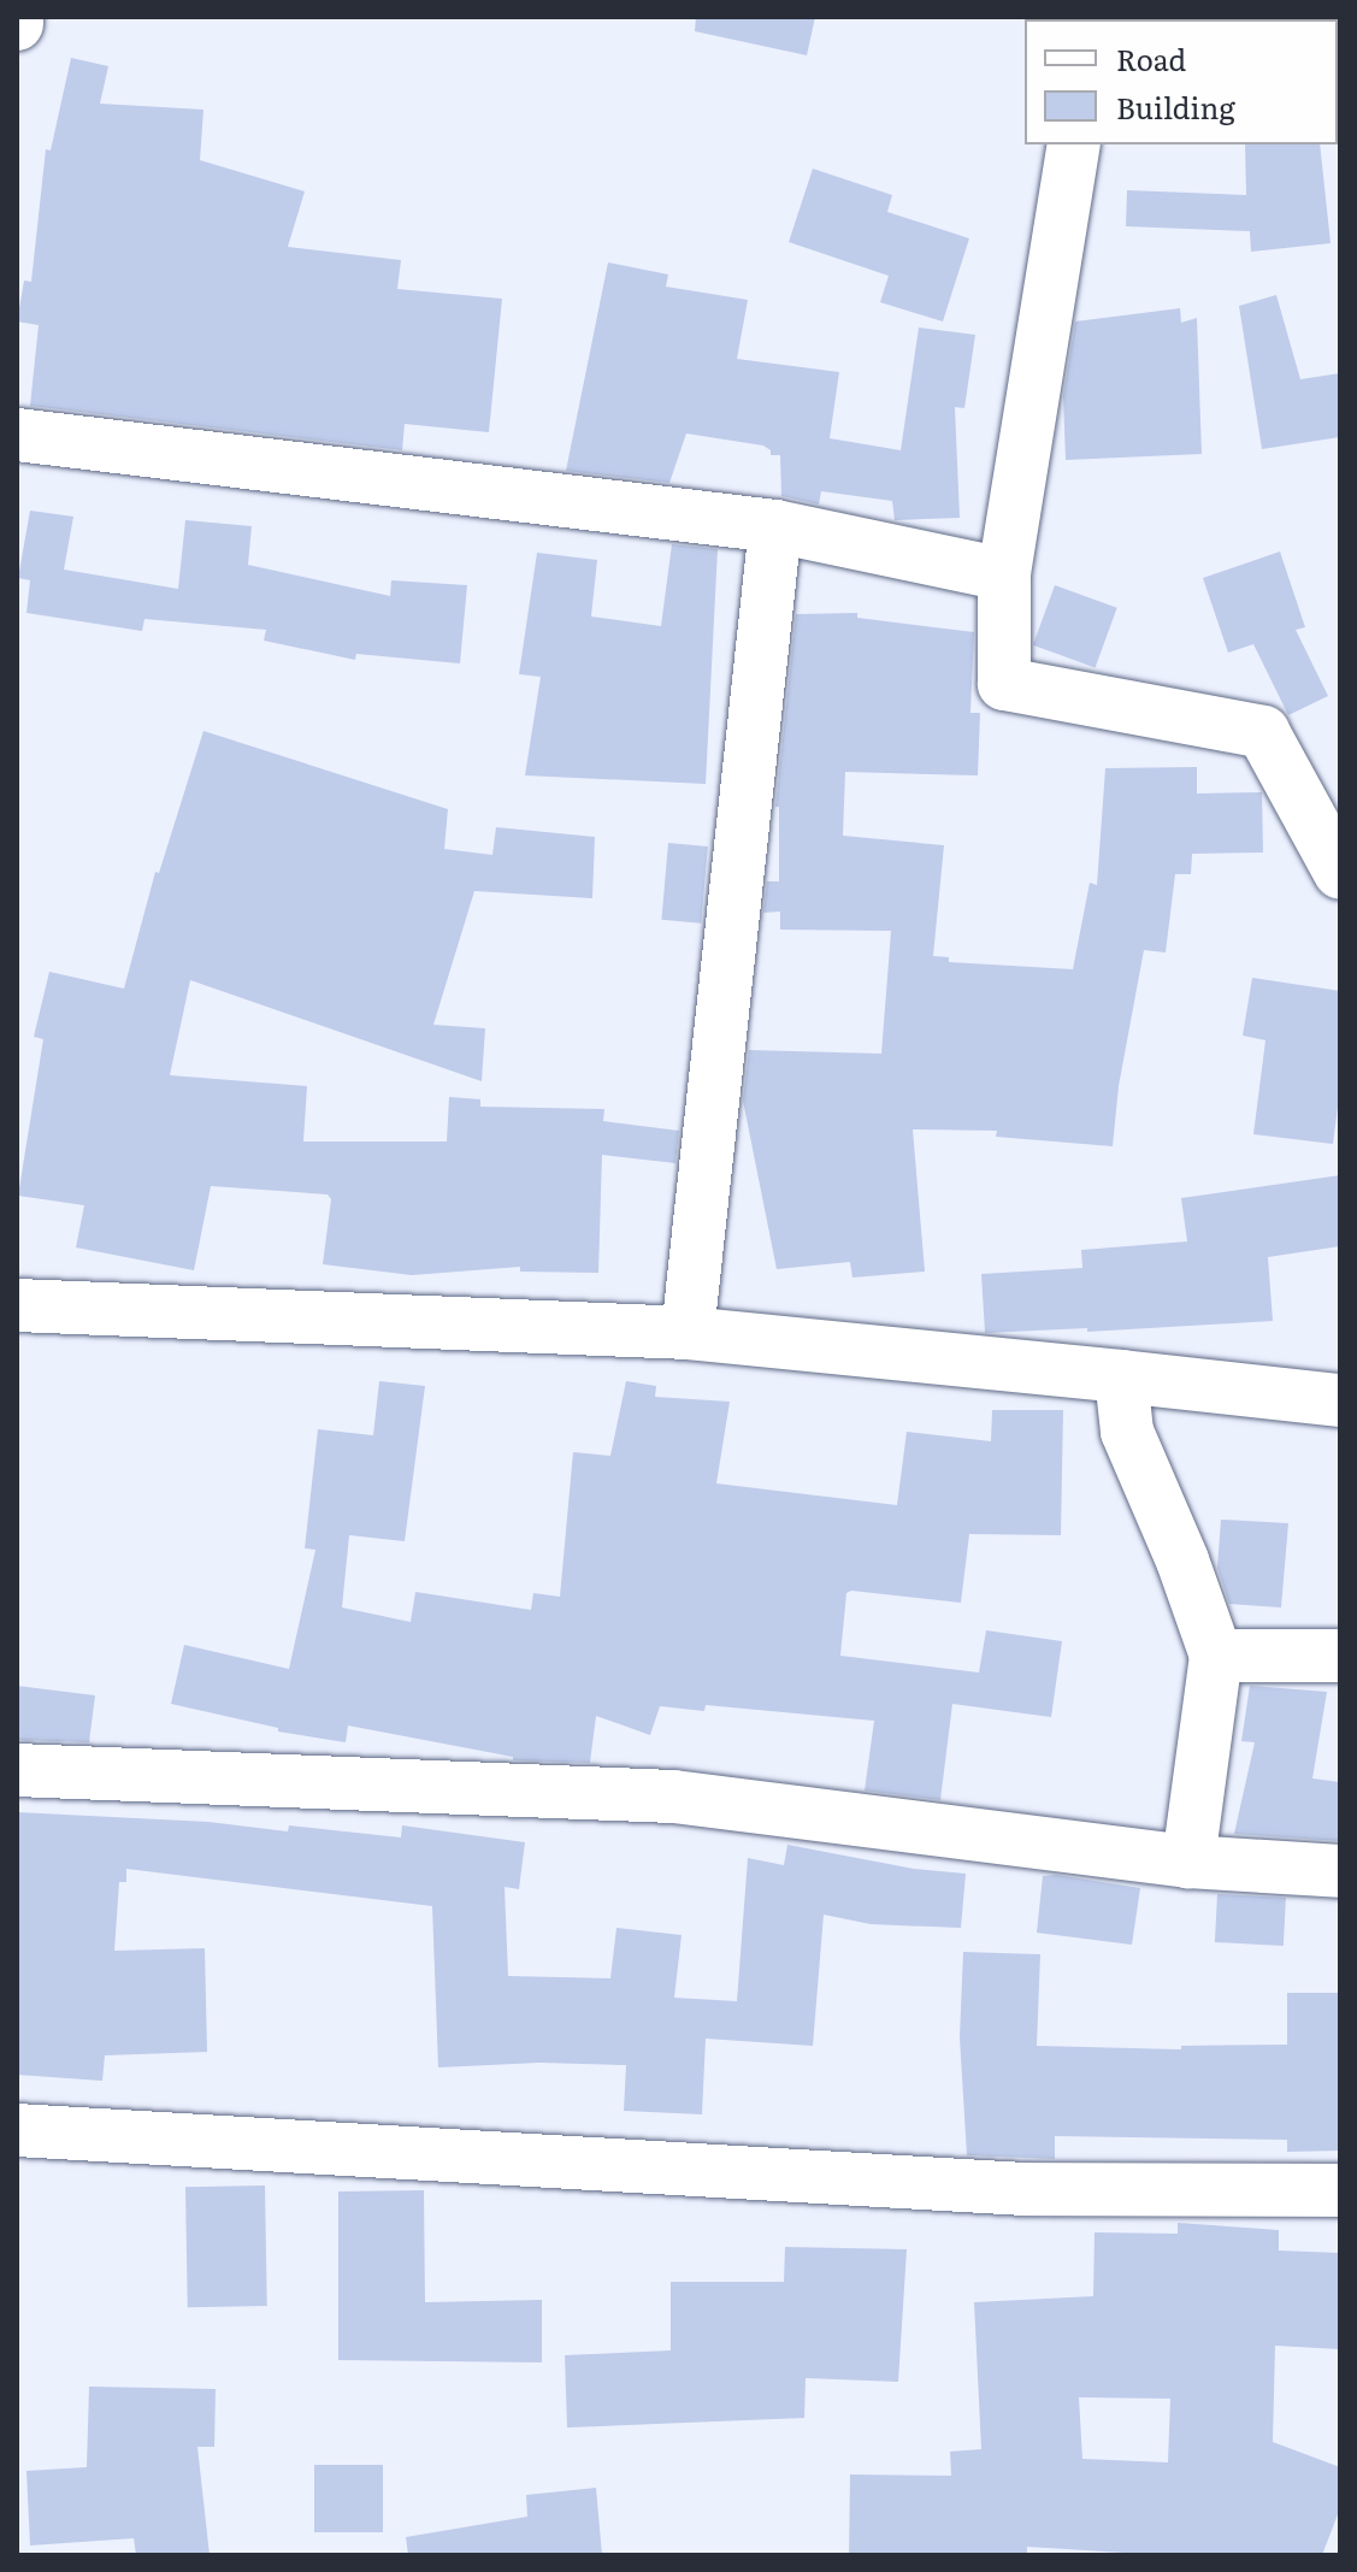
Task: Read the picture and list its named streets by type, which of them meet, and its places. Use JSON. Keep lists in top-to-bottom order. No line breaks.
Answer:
{"legend":["Road","Building"]}
